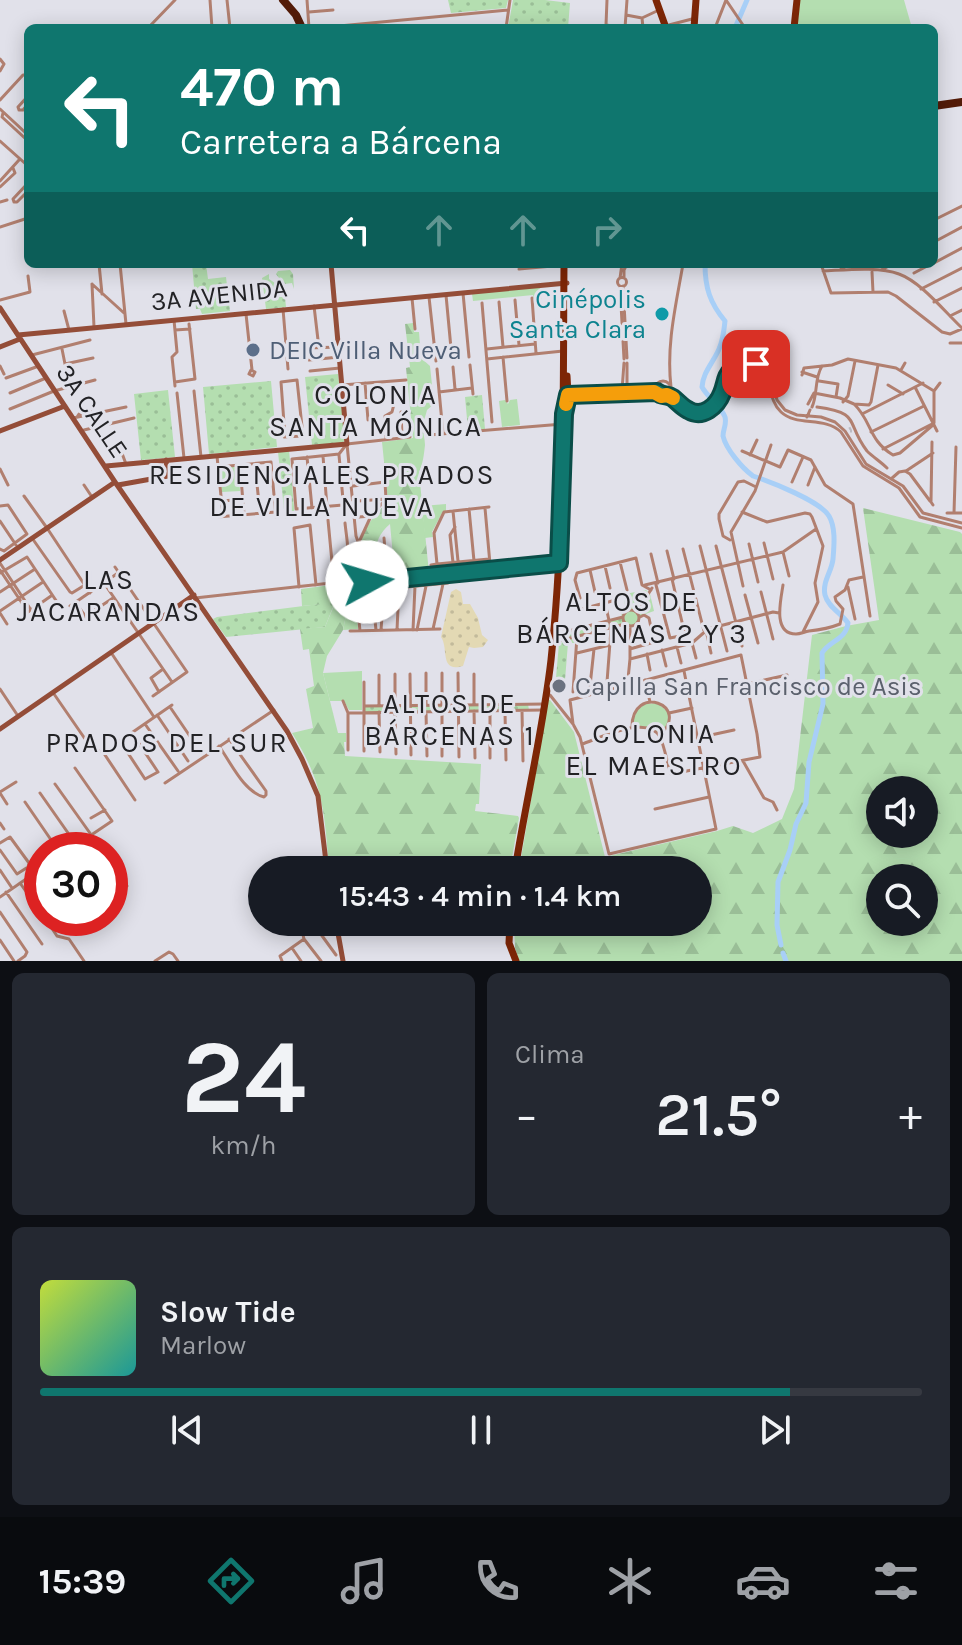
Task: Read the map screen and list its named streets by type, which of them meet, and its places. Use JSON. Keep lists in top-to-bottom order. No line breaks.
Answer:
{"streets":{"street":["3A AVENIDA","3A CALLE"]},"crossings":[["3A AVENIDA","3A CALLE"]],"districts":["COLONIA SANTA MÓNICA","RESIDENCIALES PRADOS DE VILLA NUEVA","LAS JACARANDAS","ALTOS DE BÁRCENAS 2 Y 3","ALTOS DE BÁRCENAS 1","COLONIA EL MAESTRO","PRADOS DEL SUR"],"places":["Cinépolis Santa Clara","DEIC Villa Nueva","Capilla San Francisco de Asis"],"page":{"turn":["470 m","Carretera a Bárcena"],"limit":"30","trip":"15:43 · 4 min · 1.4 km","tile":[["24","km/h"],"Clima"],"heat":["−","21.5°","+"],"song":["Slow Tide","Marlow"],"tabs":"15:39"}}
